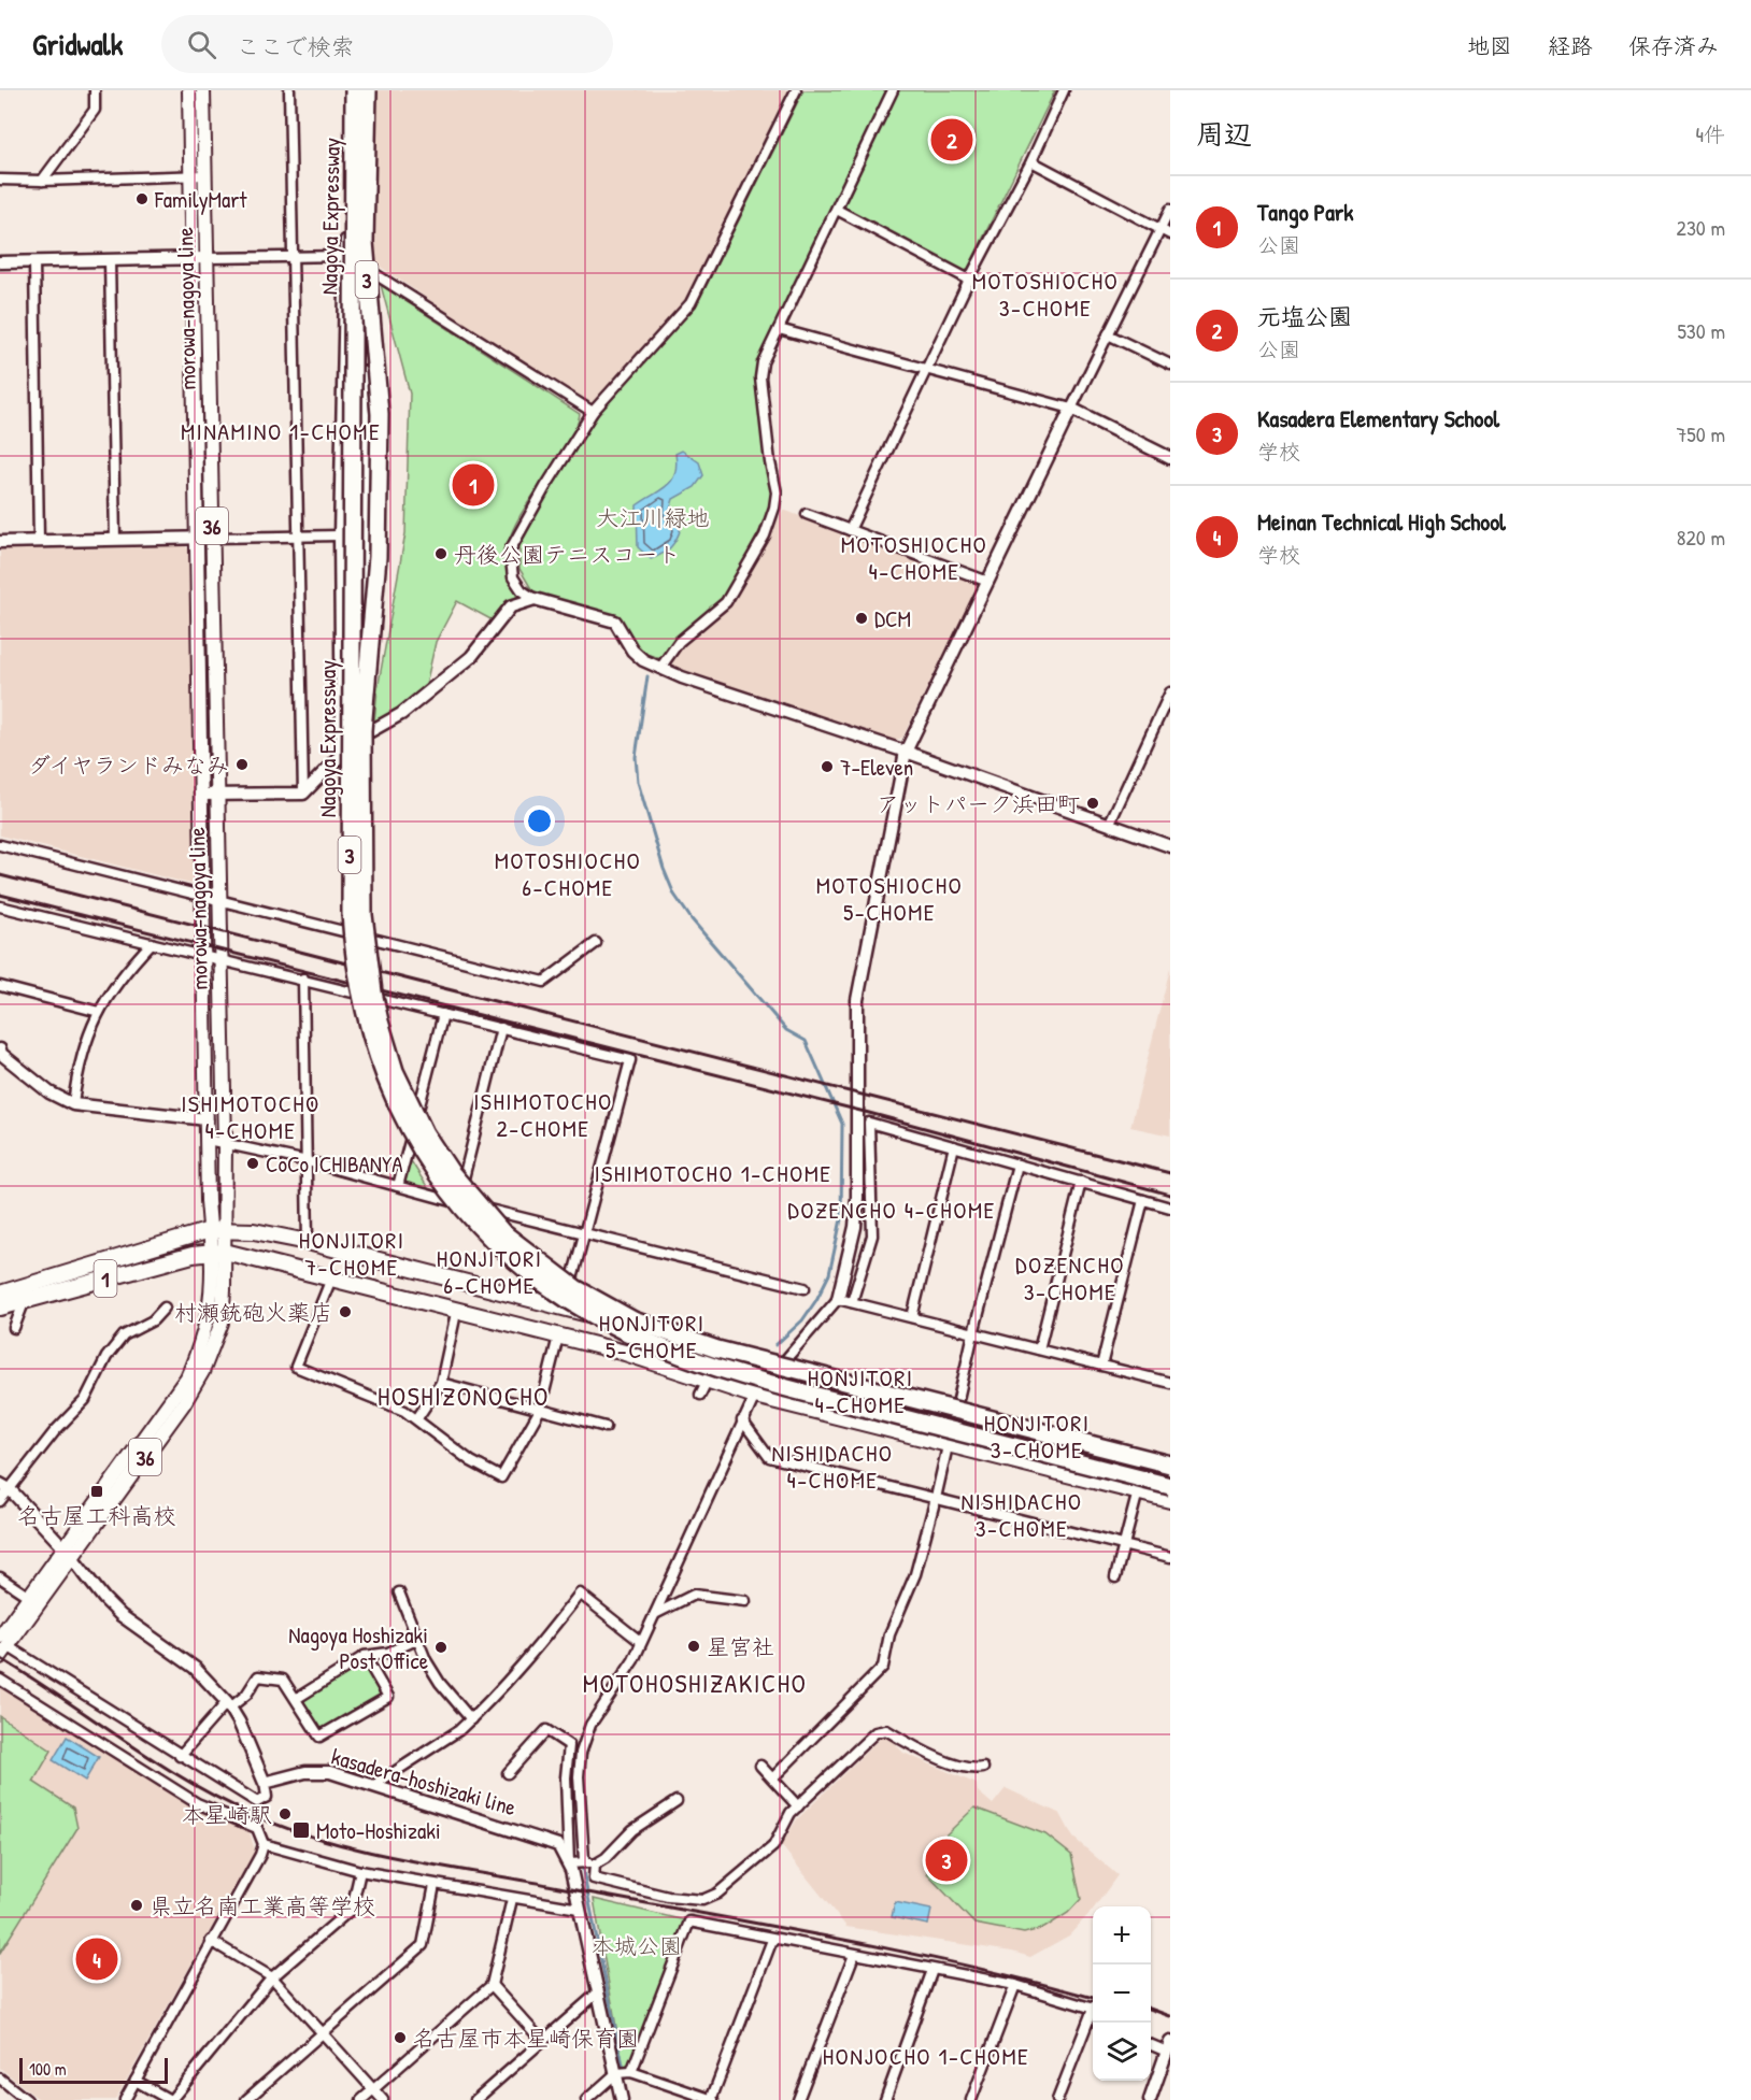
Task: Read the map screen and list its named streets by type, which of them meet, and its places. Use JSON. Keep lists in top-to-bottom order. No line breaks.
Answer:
{"streets":{"highway":["Nagoya Expressway","3","1"],"main road":["morowa-nagoya line","36"],"street":["kasadera-hoshizaki line"]},"crossings":[["morowa-nagoya line","1"]],"districts":["MOTOSHIOCHO 3-CHOME","MINAMINO 1-CHOME","MOTOSHIOCHO 4-CHOME","MOTOSHIOCHO 6-CHOME","MOTOSHIOCHO 5-CHOME","ISHIMOTOCHO 2-CHOME","ISHIMOTOCHO 4-CHOME","ISHIMOTOCHO 1-CHOME","DOZENCHO 4-CHOME","HONJITORI 7-CHOME","HONJITORI 6-CHOME","DOZENCHO 3-CHOME","HONJITORI 5-CHOME","HONJITORI 4-CHOME","HOSHIZONOCHO","HONJITORI 3-CHOME","NISHIDACHO 4-CHOME","NISHIDACHO 3-CHOME","MOTOHOSHIZAKICHO","HONJOCHO 1-CHOME"],"parks":["大江川緑地","本城公園"],"places":{"other":["FamilyMart","丹後公園テニスコート","DCM","ダイヤランドみなみ","7-Eleven","アットパーク浜田町","CoCo ICHIBANYA","村瀬銃砲火薬店","星宮社","Nagoya Hoshizaki Post Office","本星崎駅","県立名南工業高等学校","名古屋市本星崎保育園"],"transit":["名古屋工科高校","Moto-Hoshizaki"]},"scale_bar":"100 m","page":{"header":"Gridwalk","search":"ここで検索","nav":["地図","経路","保存済み"],"heading":["周辺","4件"],"pins":["2","1","3","4"],"list":[{"mark":"1","name":"Tango Park","note":"公園","value":"230 m"},{"mark":"2","name":"元塩公園","note":"公園","value":"530 m"},{"mark":"3","name":"Kasadera Elementary School","note":"学校","value":"750 m"},{"mark":"4","name":"Meinan Technical High School","note":"学校","value":"820 m"}],"map_buttons":["+","−"],"scale":"100 m"}}
